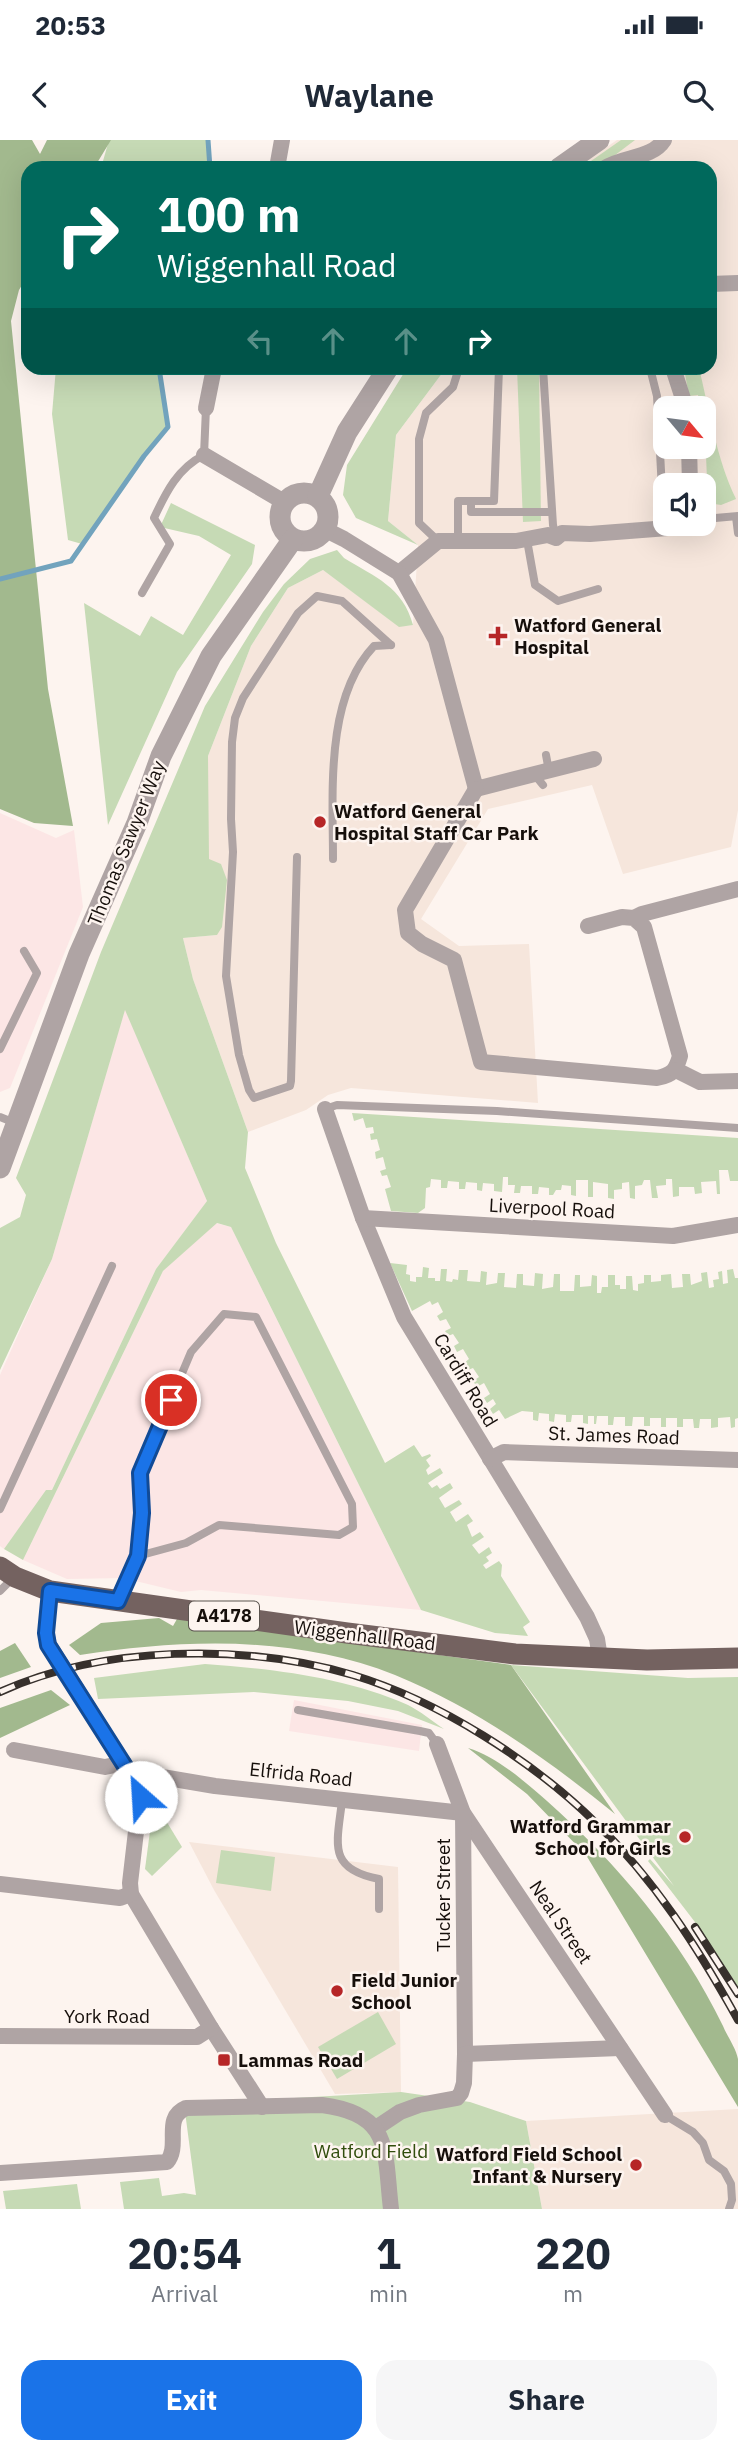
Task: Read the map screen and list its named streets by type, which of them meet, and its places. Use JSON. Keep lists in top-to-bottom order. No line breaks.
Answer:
{"streets":{"main road":["A4178","Wiggenhall Road"],"street":["Thomas Sawyer Way","Liverpool Road","Cardiff Road","St. James Road","Elfrida Road","Tucker Street","Neal Street","York Road"]},"crossings":[["Liverpool Road","Cardiff Road"],["Cardiff Road","St. James Road"],["Cardiff Road","Wiggenhall Road"],["Elfrida Road","Tucker Street"],["Elfrida Road","Neal Street"],["Tucker Street","Neal Street"]],"parks":["Watford Field"],"places":{"health":["Watford General Hospital"],"other":["Watford General Hospital Staff Car Park","Watford Grammar School for Girls","Field Junior School","Watford Field School Infant & Nursery"],"transit":["Lammas Road"]},"north":"bottom right","page":{"status":"20:53","header":"Waylane","turn":["100 m","Wiggenhall Road"],"eta":["20:54","Arrival","1","min","220","m"],"buttons":["Exit","Share"]}}
